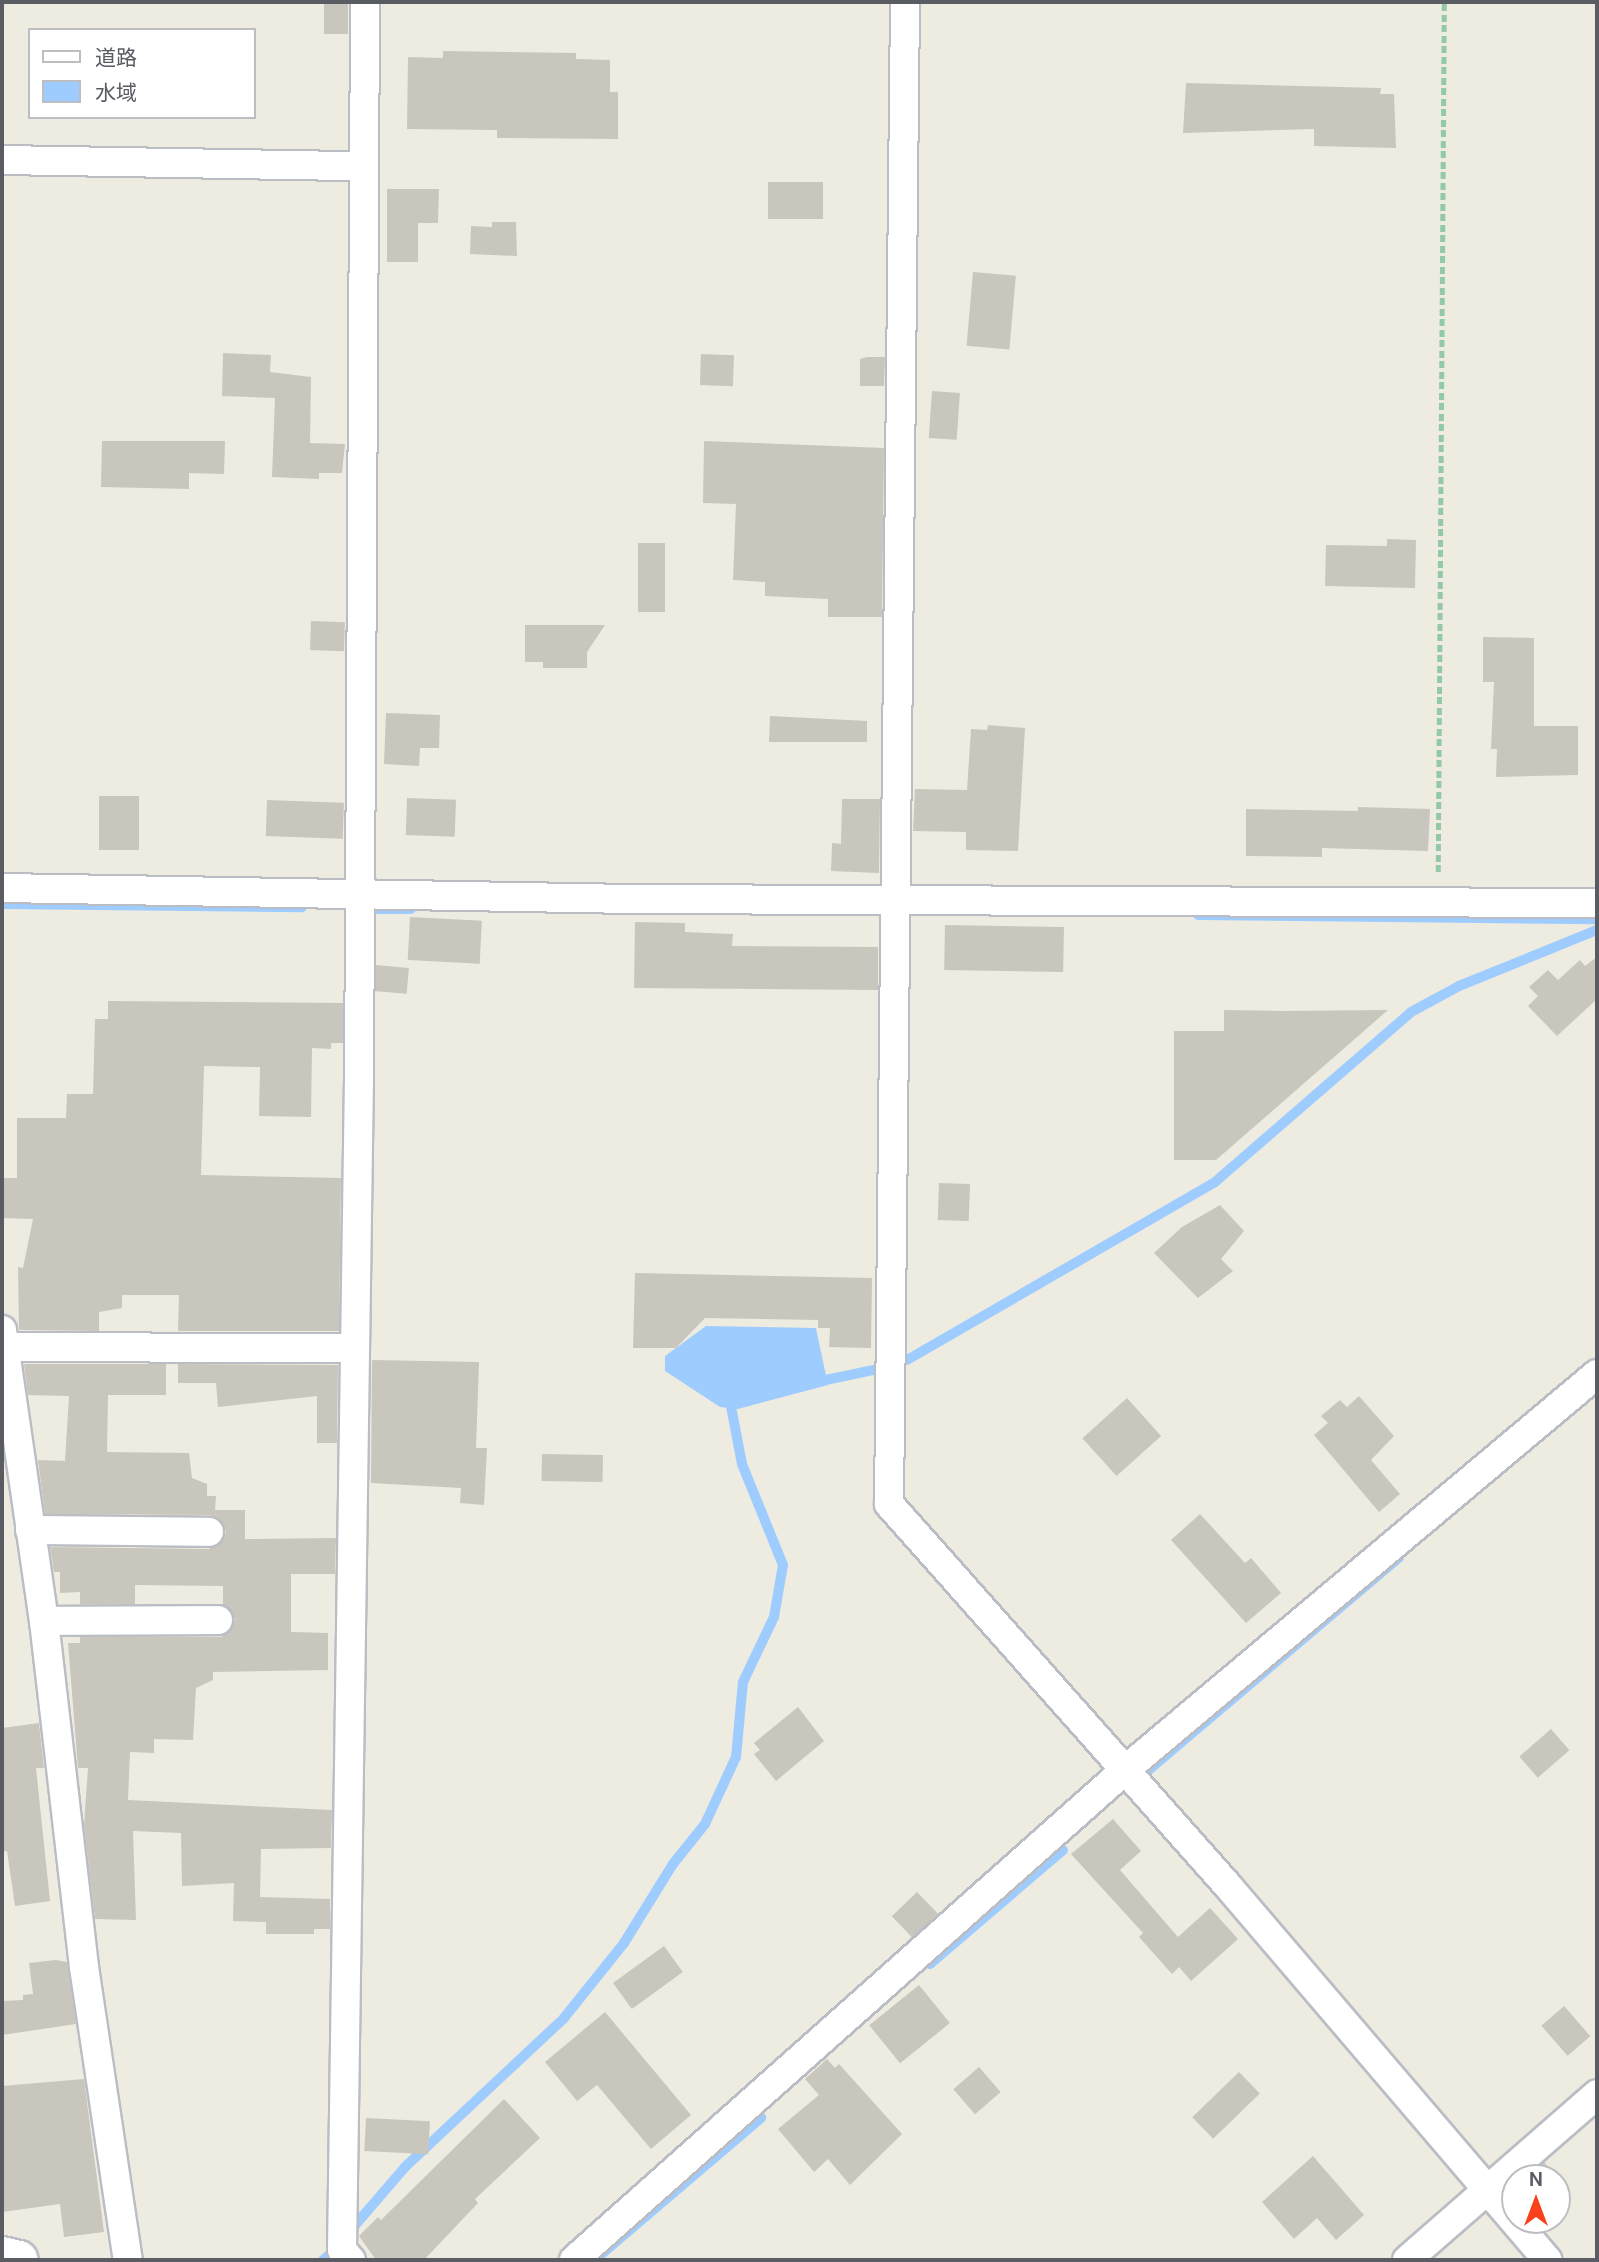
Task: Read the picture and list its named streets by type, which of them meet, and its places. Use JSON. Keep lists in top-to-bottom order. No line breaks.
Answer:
{"legend":["道路","水域"],"north":"top"}
